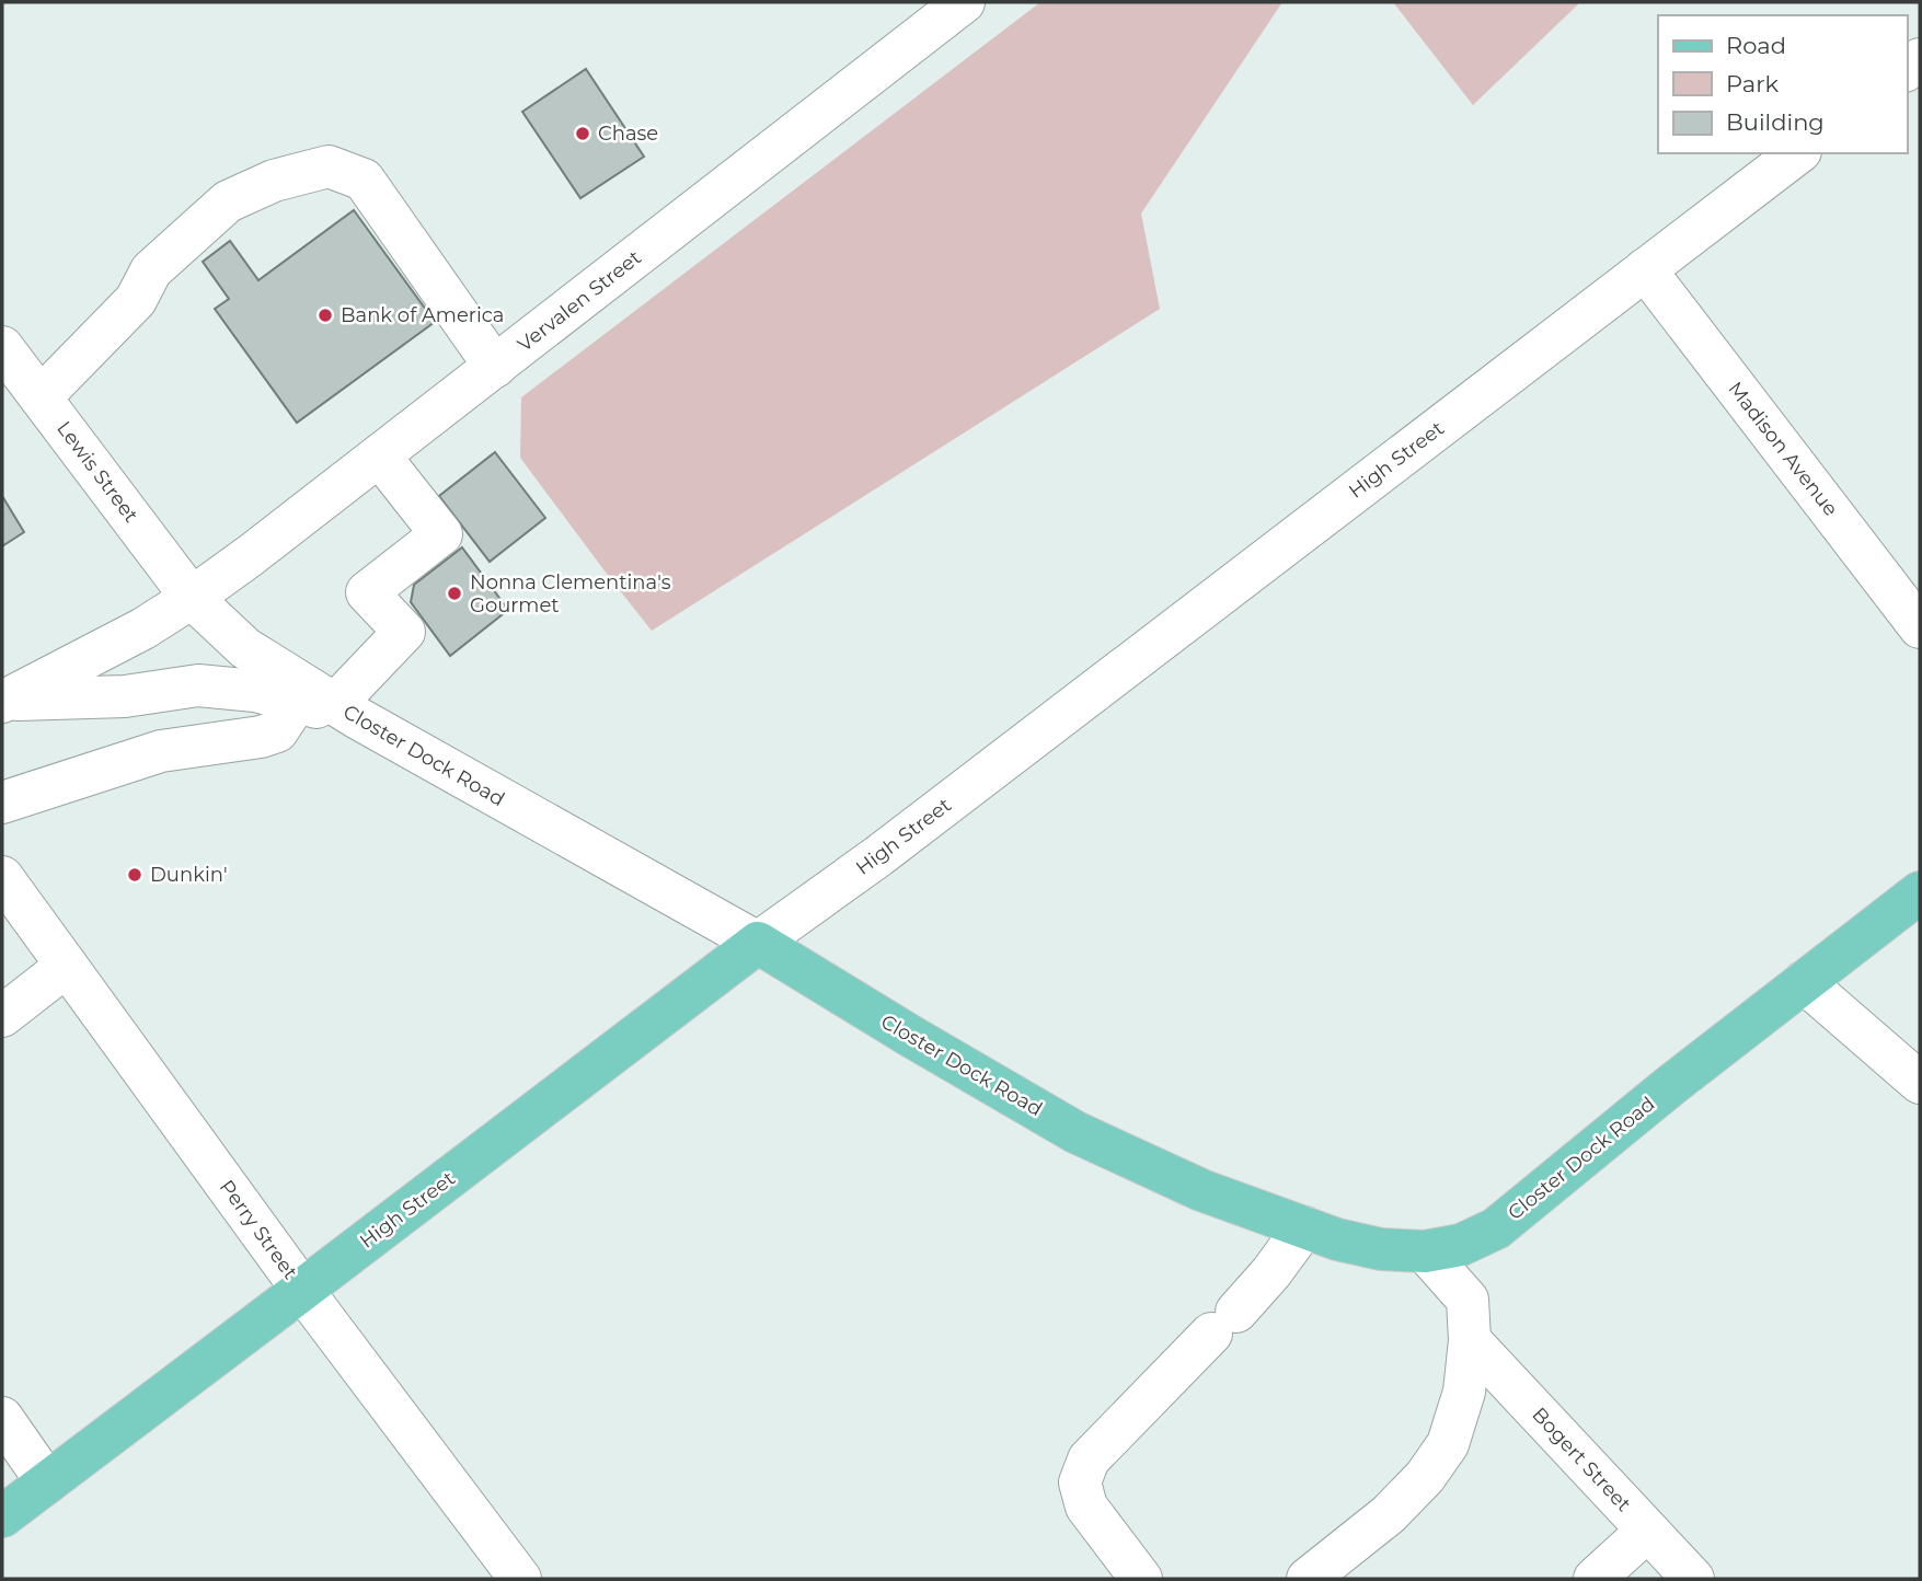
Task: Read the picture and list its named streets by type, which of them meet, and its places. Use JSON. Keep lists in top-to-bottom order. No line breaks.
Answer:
{"streets":{"main road":["High Street","Closter Dock Road"],"street":["Vervalen Street","Madison Avenue","Lewis Street","Perry Street","Bogert Street"]},"crossings":[["Vervalen Street","Lewis Street"],["Vervalen Street","Closter Dock Road"],["Madison Avenue","High Street"],["High Street","Closter Dock Road"],["High Street","Perry Street"],["Lewis Street","Closter Dock Road"]],"places":["Chase","Bank of America","Nonna Clementina's Gourmet","Dunkin'"],"legend":["Road","Park","Building"]}
